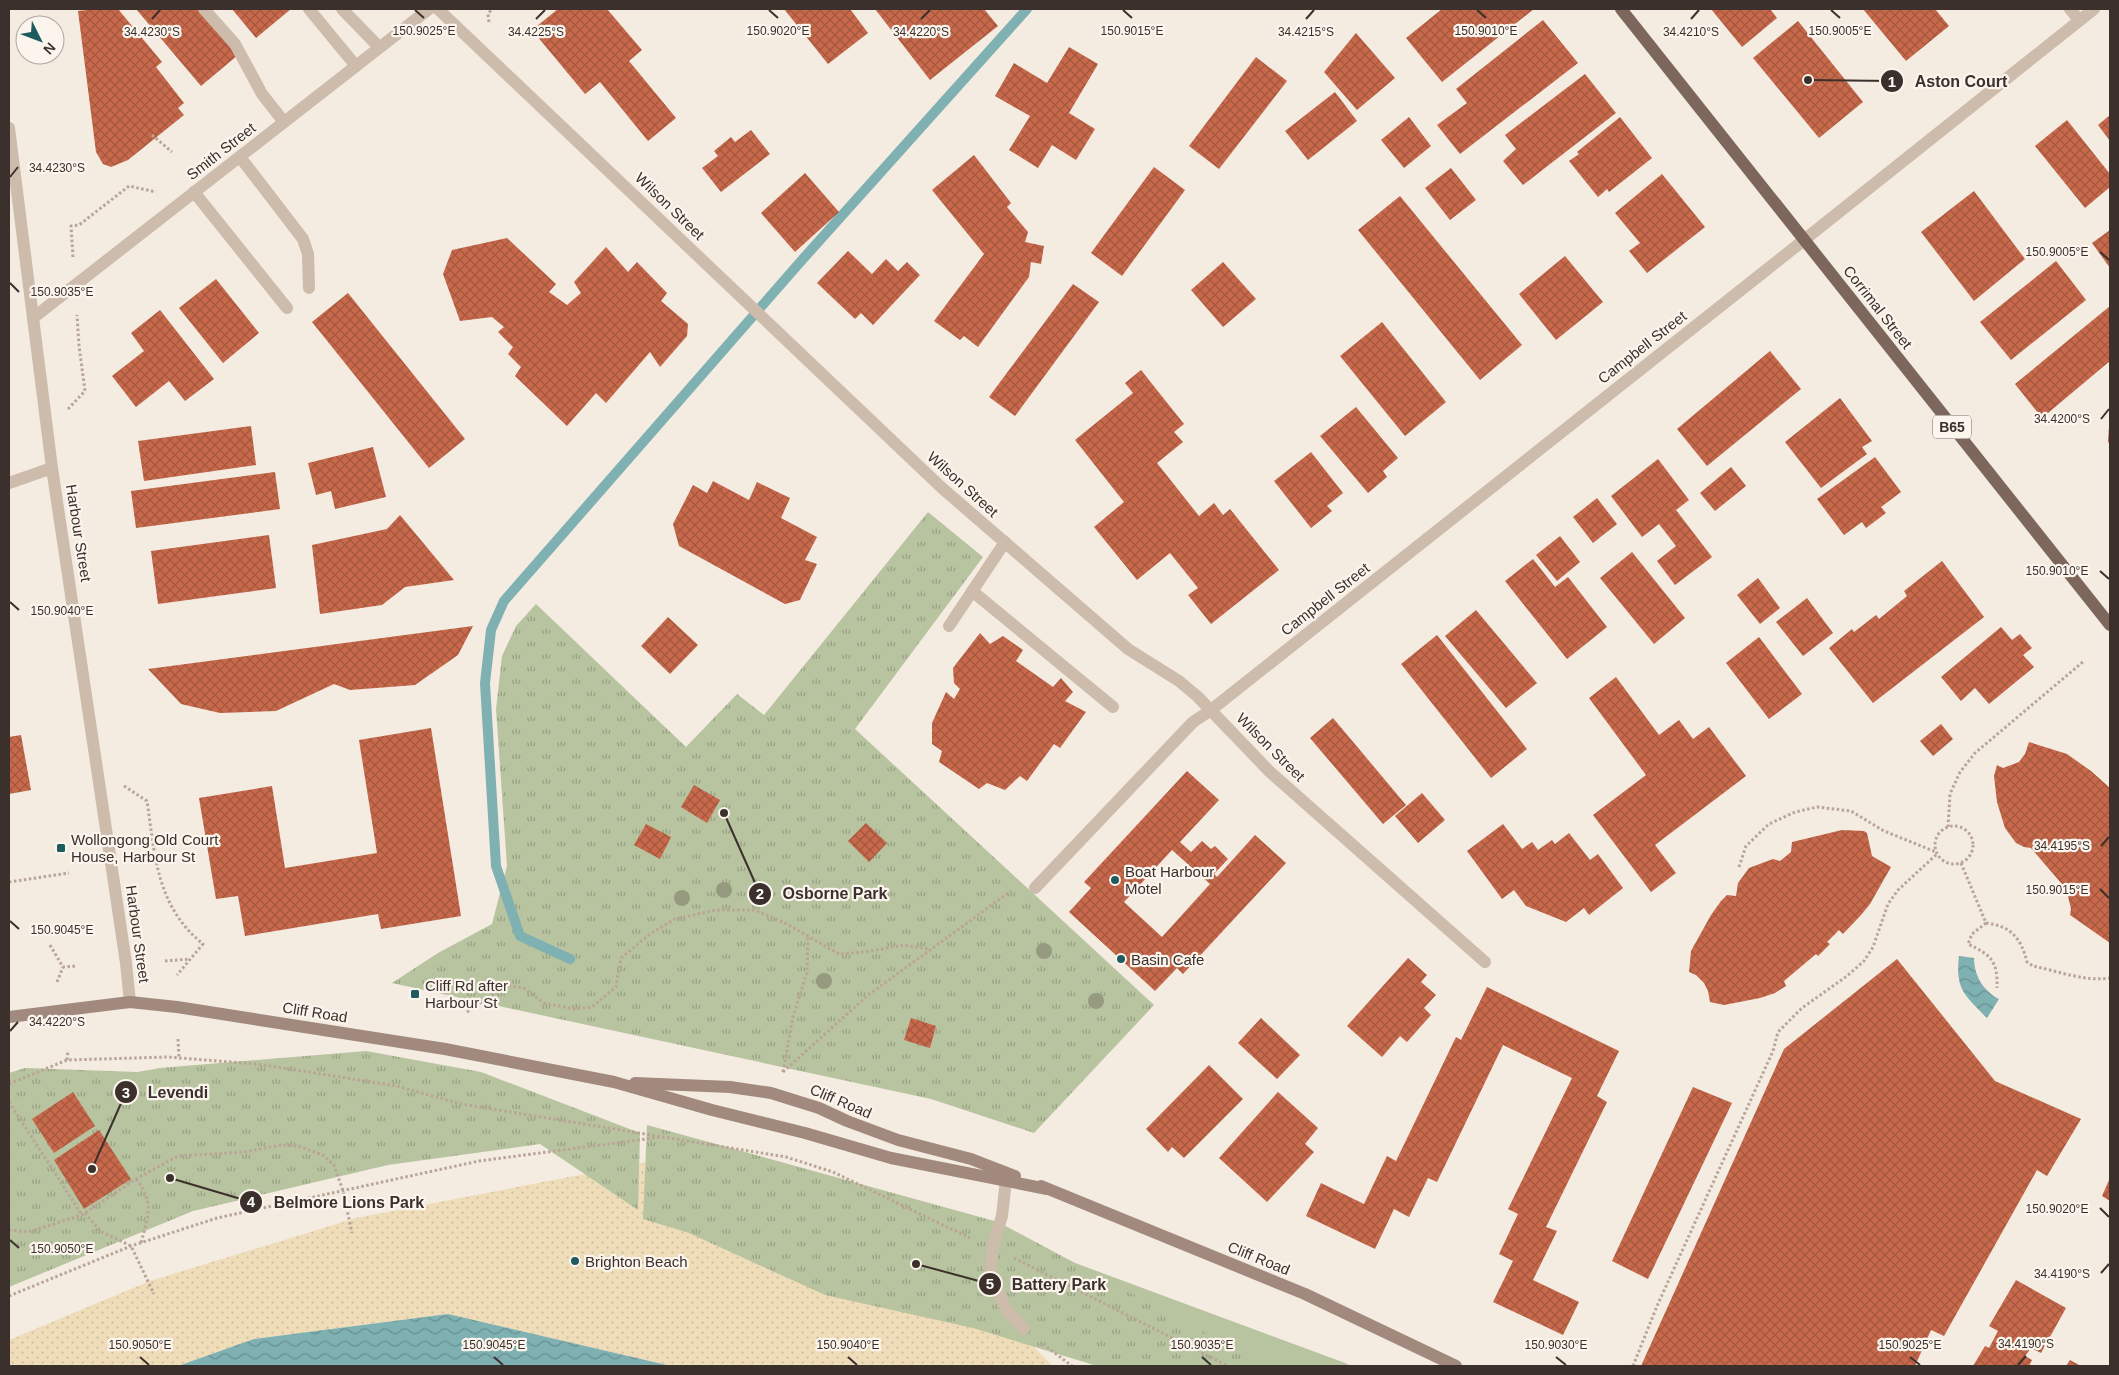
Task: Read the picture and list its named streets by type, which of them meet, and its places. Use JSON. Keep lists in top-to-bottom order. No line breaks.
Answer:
{"streets":{"main road":["Corrimal Street","B65","Cliff Road"],"street":["Smith Street","Wilson Street","Campbell Street","Harbour Street"]},"crossings":[["Smith Street","Harbour Street"],["Wilson Street","Campbell Street"],["Corrimal Street","Campbell Street"],["Harbour Street","Cliff Road"]],"places":{"other":["Aston Court","Osborne Park","Boat Harbour Motel","Basin Cafe","Levendi","Belmore Lions Park","Brighton Beach","Battery Park"],"transit":["Wollongong Old Court House, Harbour St","Cliff Rd after Harbour St"]},"north":"bottom right","coordinates":["150.9020°E","150.9025°E","150.9015°E","150.9010°E","150.9005°E","34.4230°S","34.4225°S","34.4220°S","34.4215°S","34.4210°S","150.9035°E","34.4200°S","150.9040°E","34.4195°S","150.9045°E","150.9050°E","34.4190°S","150.9030°E"]}
